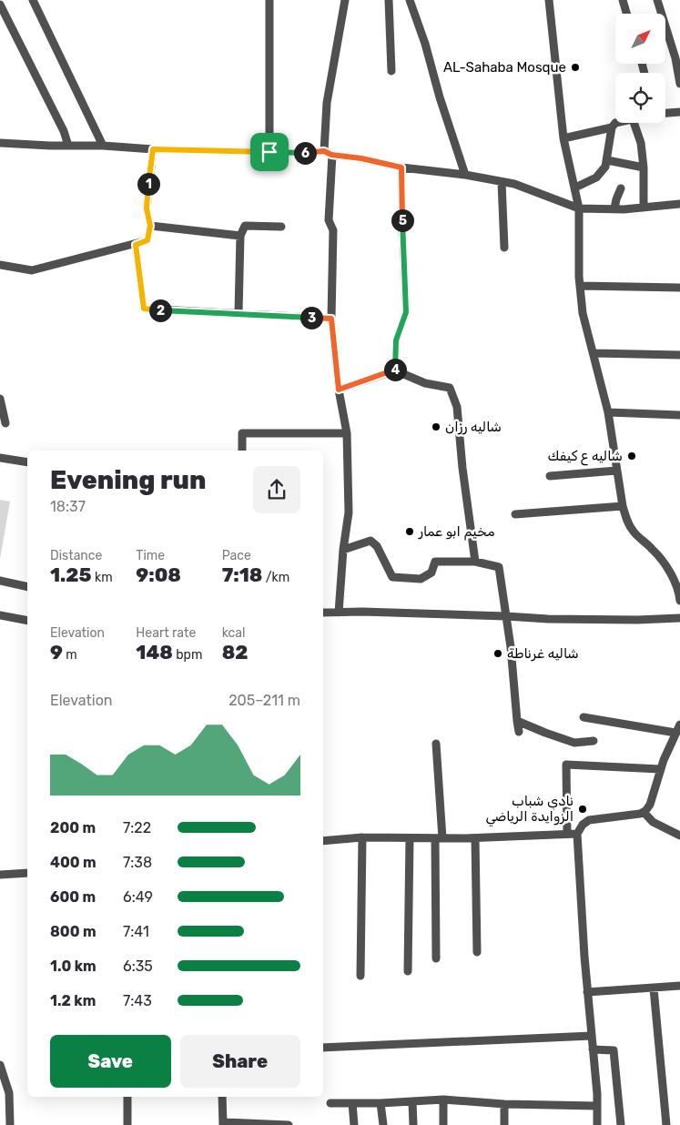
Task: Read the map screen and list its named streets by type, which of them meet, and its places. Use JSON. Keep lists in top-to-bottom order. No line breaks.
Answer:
{"places":["AL-Sahaba Mosque","شاليه رزان","شاليه ع كيفك","مخيم ابو عمار","شاليه غرناطة","نادي شباب الزوايدة الرياضي"],"north":"top right","page":{"pins":["6","1","5","2","3","4"],"heading":["Evening run","18:37"],"stats":[["Distance","1.25 km"],["Time","9:08"],["Pace","7:18 /km"],["Elevation","9 m"],["Heart rate","148 bpm"],["kcal","82"]],"chart":["Elevation","205–211 m"],"list":[{"name":"200 m","note":"7:22"},{"name":"400 m","note":"7:38"},{"name":"600 m","note":"6:49"},{"name":"800 m","note":"7:41"},{"name":"1.0 km","note":"6:35"},{"name":"1.2 km","note":"7:43"}],"buttons":["Save","Share"]}}
